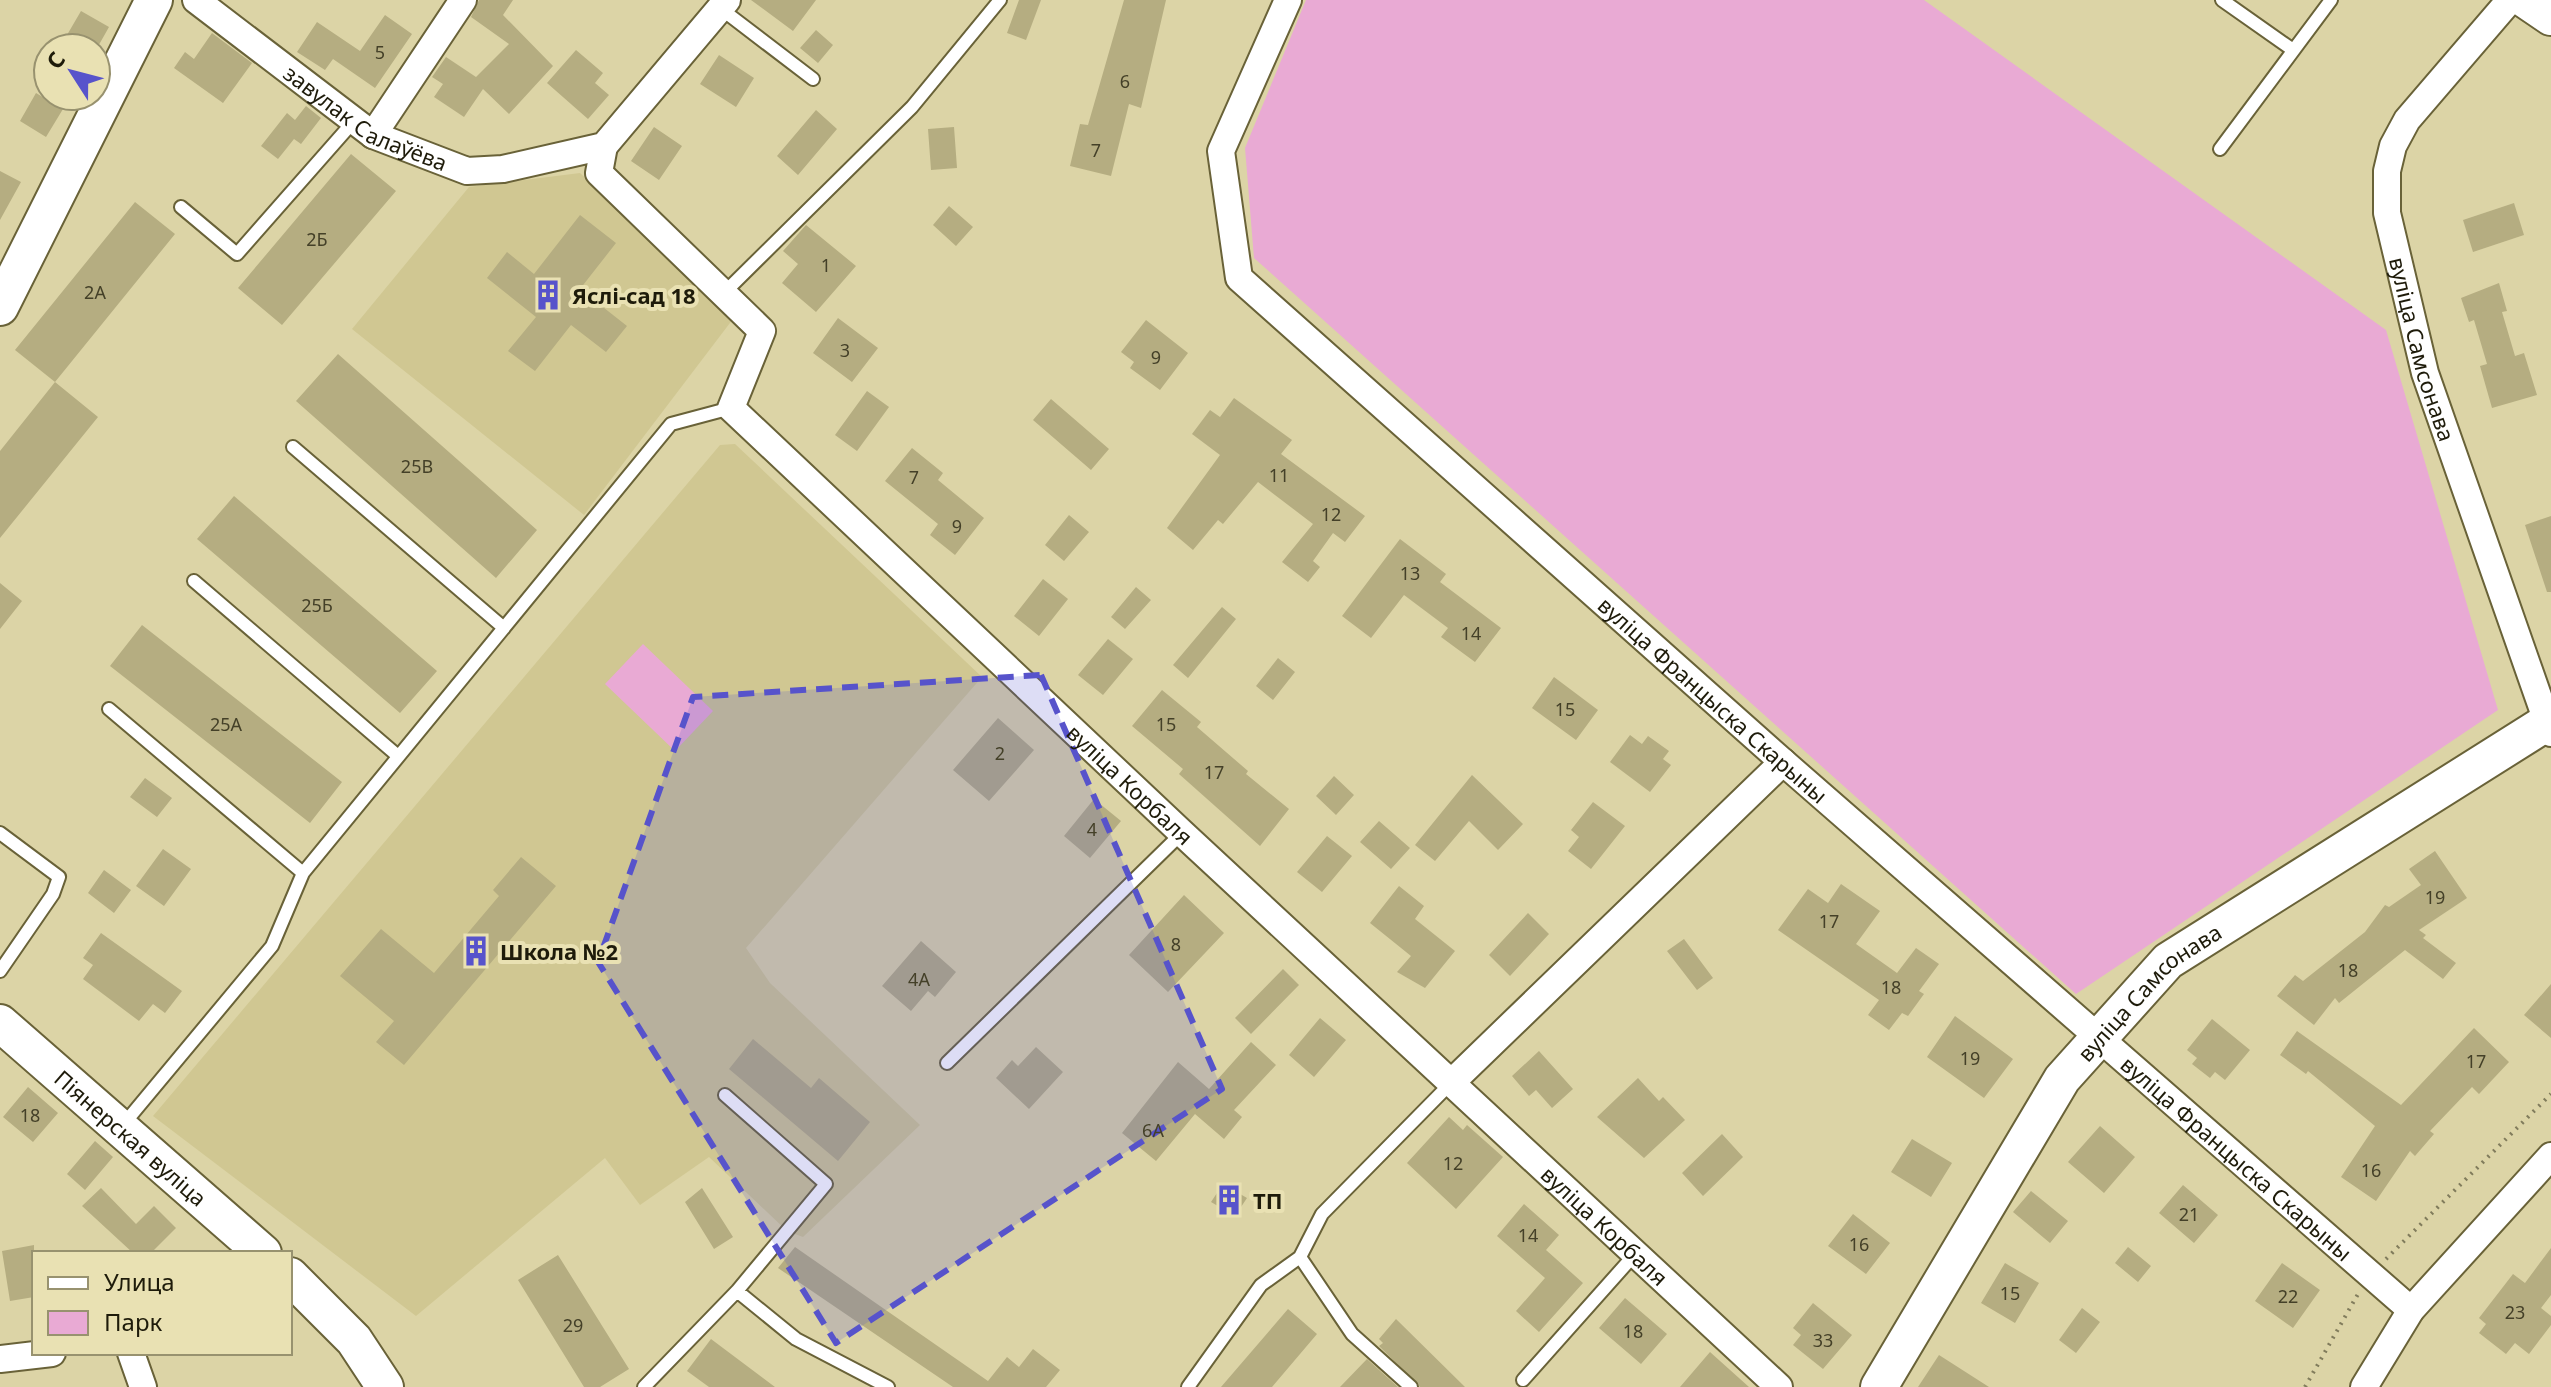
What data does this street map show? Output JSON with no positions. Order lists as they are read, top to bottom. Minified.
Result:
{"streets":{"street":["завулак Салаўёва","вуліца Самсонава","вуліца Францыска Скарыны","вуліца Корбаля","Піянерская вуліца"]},"crossings":[["вуліца Самсонава","вуліца Францыска Скарыны"]],"places":{"building":["Яслі-сад 18","Школа №2","ТП"]},"house_numbers":["5","6","7","2Б","1","2А","3","9","25В","11","7","12","9","13","25Б","14","15","25А","15","2","17","4","19","17","8","18","4А","18","19","17","18","6А","12","16","21","14","16","15","22","23","29","18","33"],"legend":["Улица","Парк"],"north":"top left"}
